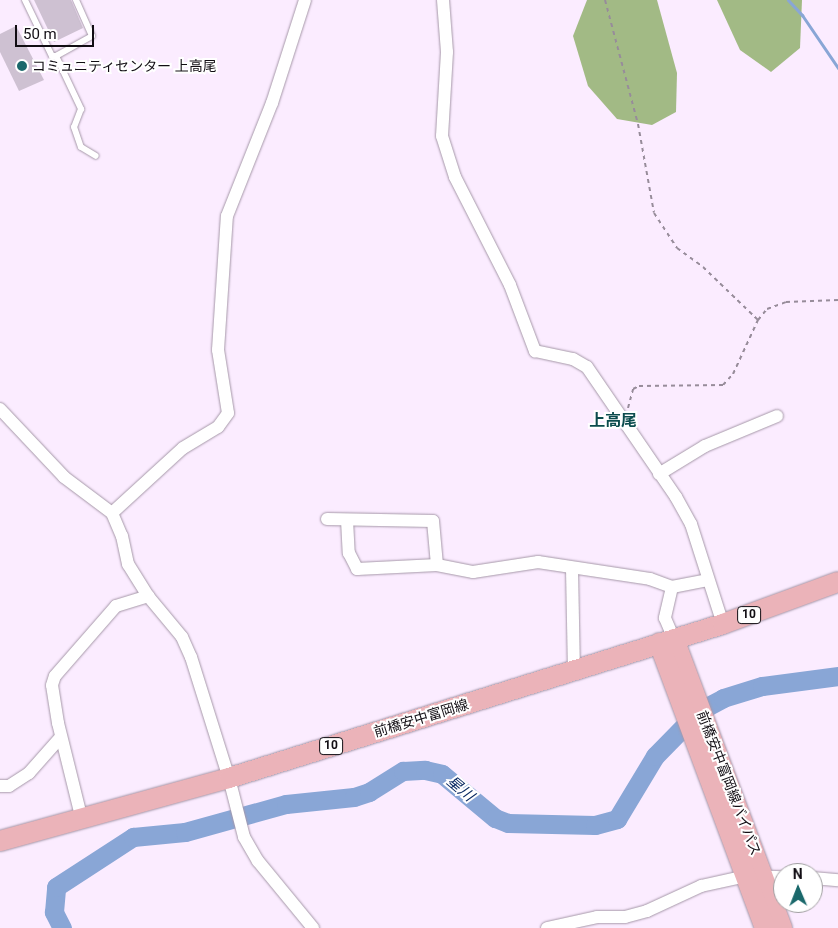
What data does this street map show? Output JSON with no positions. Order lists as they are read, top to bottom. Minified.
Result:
{"streets":{"main road":["10","前橋安中富岡線","前橋安中富岡線バイパス"]},"crossings":[["前橋安中富岡線","前橋安中富岡線バイパス"]],"districts":["上高尾"],"water":["星川"],"places":["コミュニティセンター 上高尾"],"scale_bar":"50 m","north":"top"}
